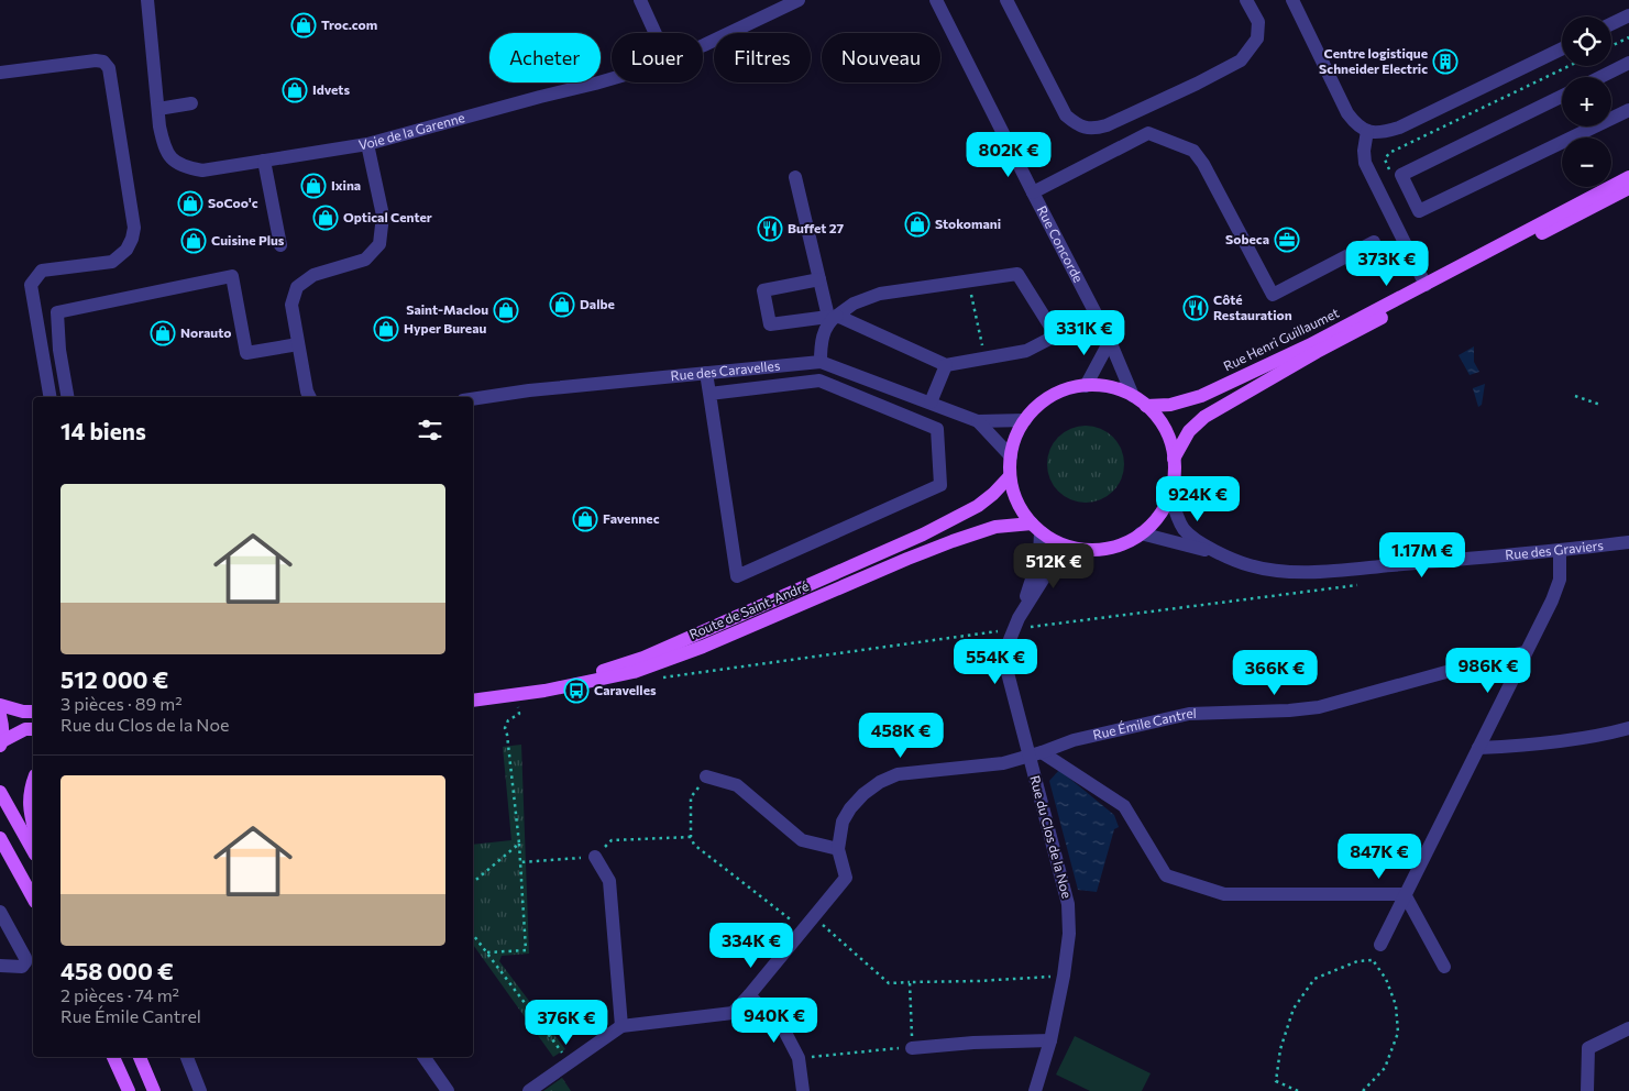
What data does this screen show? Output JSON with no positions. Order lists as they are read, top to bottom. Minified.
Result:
{"streets":{"main road":["Rue Henri Guillaumet","Route de Saint-André"],"street":["Voie de la Garenne","Rue Concorde","Rue des Caravelles","Rue des Graviers","Rue Émile Cantrel","Rue du Clos de la Noe"]},"crossings":[["Rue Concorde","Rue Henri Guillaumet"],["Rue Concorde","Route de Saint-André"],["Rue Concorde","Rue du Clos de la Noe"],["Rue Henri Guillaumet","Route de Saint-André"],["Rue Henri Guillaumet","Rue du Clos de la Noe"],["Route de Saint-André","Rue du Clos de la Noe"],["Rue Émile Cantrel","Rue du Clos de la Noe"]],"places":{"shop":["Troc.com","Idvets","Ixina","SoCoo'c","Optical Center","Stokomani","Cuisine Plus","Dalbe","Saint-Maclou","Hyper Bureau","Norauto","Favennec"],"building":["Centre logistique Schneider Electric"],"restaurant":["Buffet 27","Côté Restauration"],"office":["Sobeca"],"bus stop":["Caravelles"]},"page":{"map_buttons":["+","−"],"chip":["Acheter","Louer","Filtres","Nouveau"],"price":["802K €","373K €","331K €","924K €","1.17M €","512K €","554K €","986K €","366K €","458K €","847K €","334K €","940K €","376K €"],"heading":"14 biens","list":[{"name":"512 000 €","note":"3 pièces · 89 m² · Rue du Clos de la Noe"},{"name":"458 000 €","note":"2 pièces · 74 m² · Rue Émile Cantrel"}]}}
